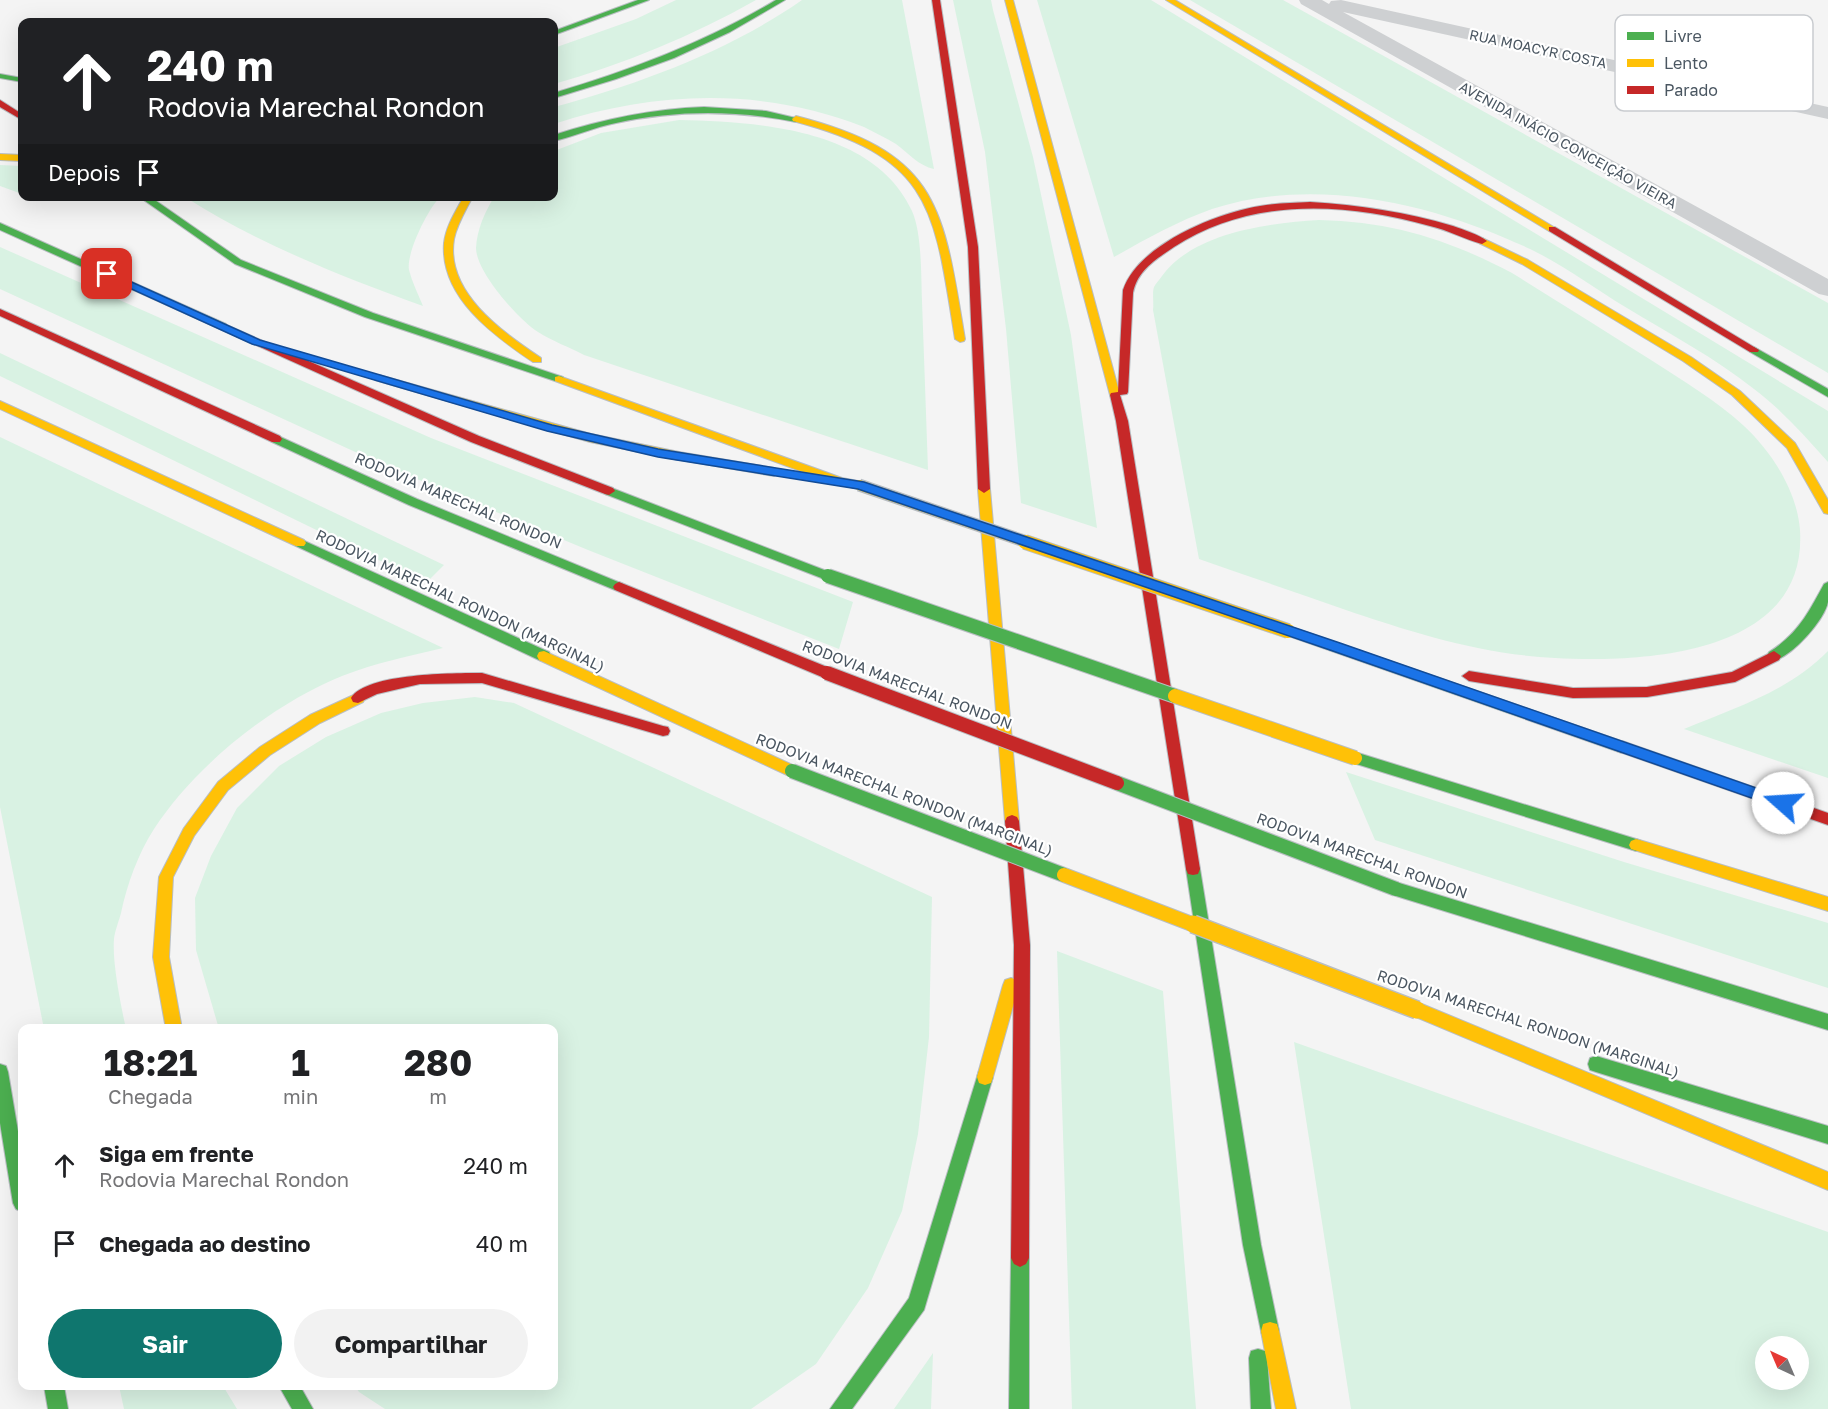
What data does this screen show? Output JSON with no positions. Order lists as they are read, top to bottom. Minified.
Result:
{"streets":{"highway":["RODOVIA MARECHAL RONDON","RODOVIA MARECHAL RONDON (MARGINAL)"],"street":["RUA MOACYR COSTA","AVENIDA INÁCIO CONCEIÇÃO VIEIRA"]},"legend":["Livre","Lento","Parado"],"north":"top left","page":{"turn":["240 m","Rodovia Marechal Rondon"],"then":"Depois","eta":["18:21","Chegada","1","min","280","m"],"list":[{"name":"Siga em frente","note":"Rodovia Marechal Rondon","value":"240 m"},{"name":"Chegada ao destino","value":"40 m"}],"buttons":["Sair","Compartilhar"]}}
